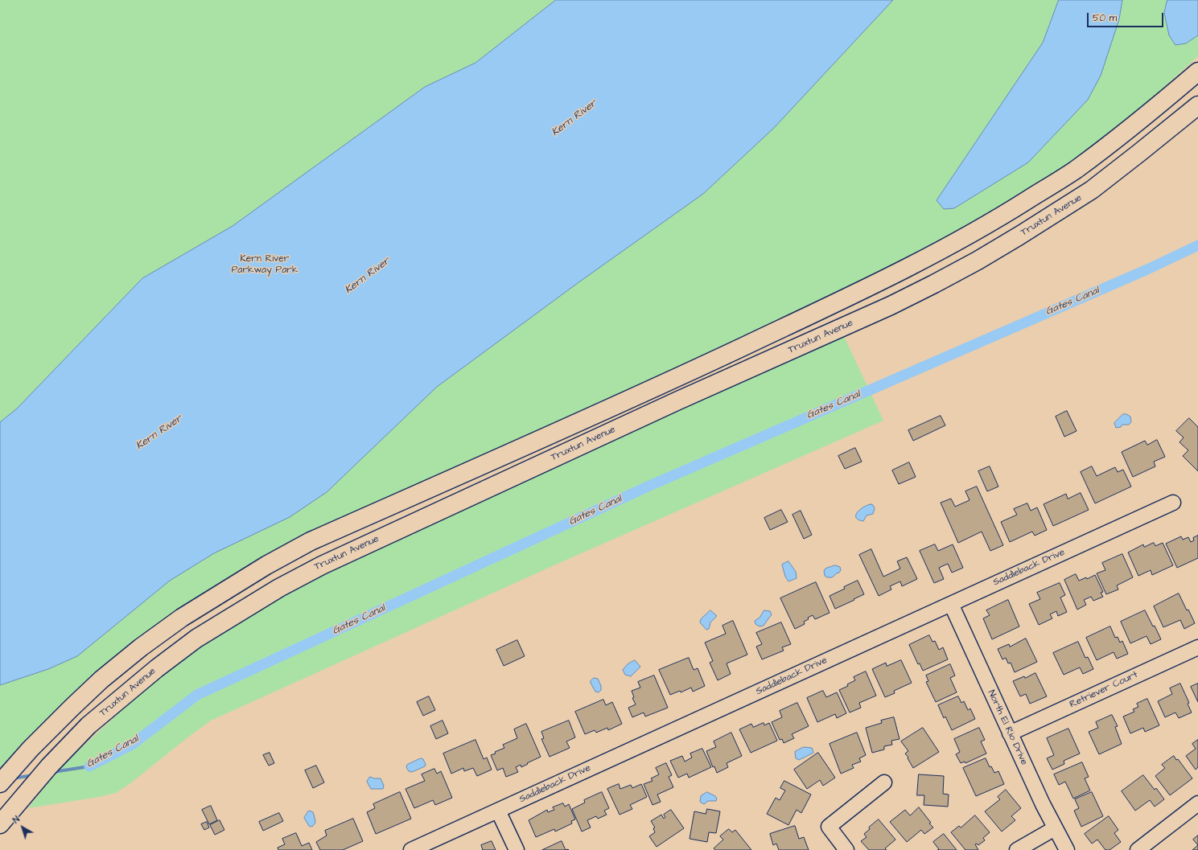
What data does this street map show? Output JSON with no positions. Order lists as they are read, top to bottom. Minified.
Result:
{"streets":{"main road":["Truxtun Avenue"],"street":["Saddleback Drive","Retriever Court","North El Rio Drive"]},"crossings":[["Saddleback Drive","North El Rio Drive"],["Retriever Court","North El Rio Drive"]],"water":["Kern River","Gates Canal"],"parks":["Kern River Parkway Park"],"scale_bar":"50 m","north":"top left"}
